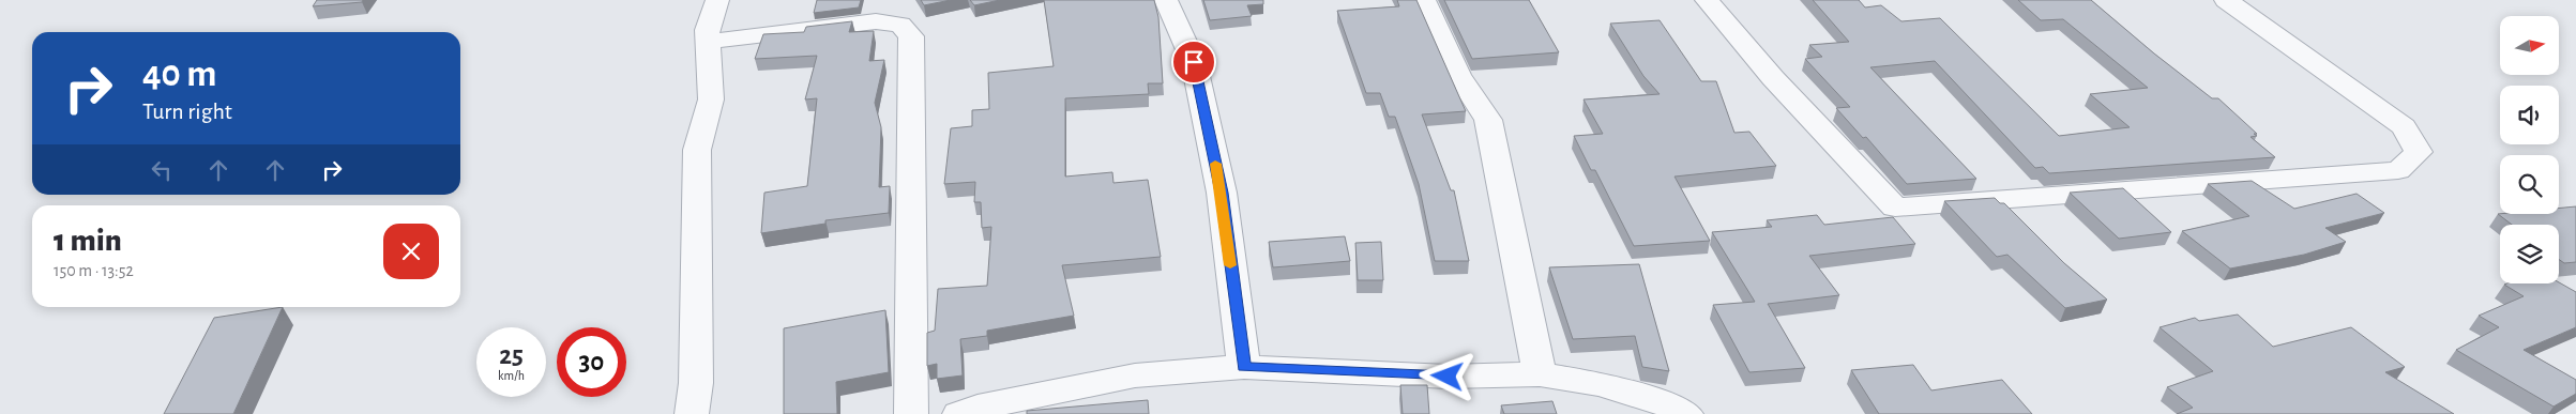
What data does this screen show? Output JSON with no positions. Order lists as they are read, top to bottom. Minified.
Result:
{"north":"right","page":{"turn":["40 m","Turn right"],"heading":["1 min","150 m · 13:52"],"speed":"25 km/h","limit":"30"}}
